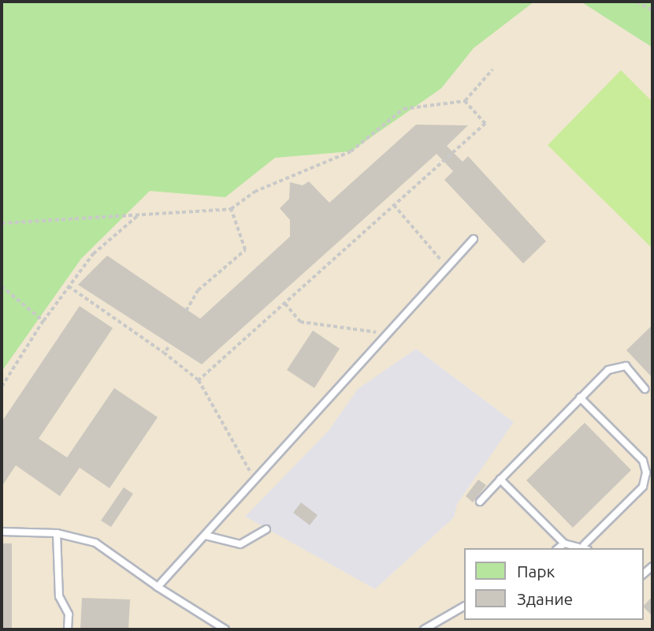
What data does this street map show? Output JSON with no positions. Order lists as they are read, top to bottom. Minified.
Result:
{"legend":["Парк","Здание"]}
